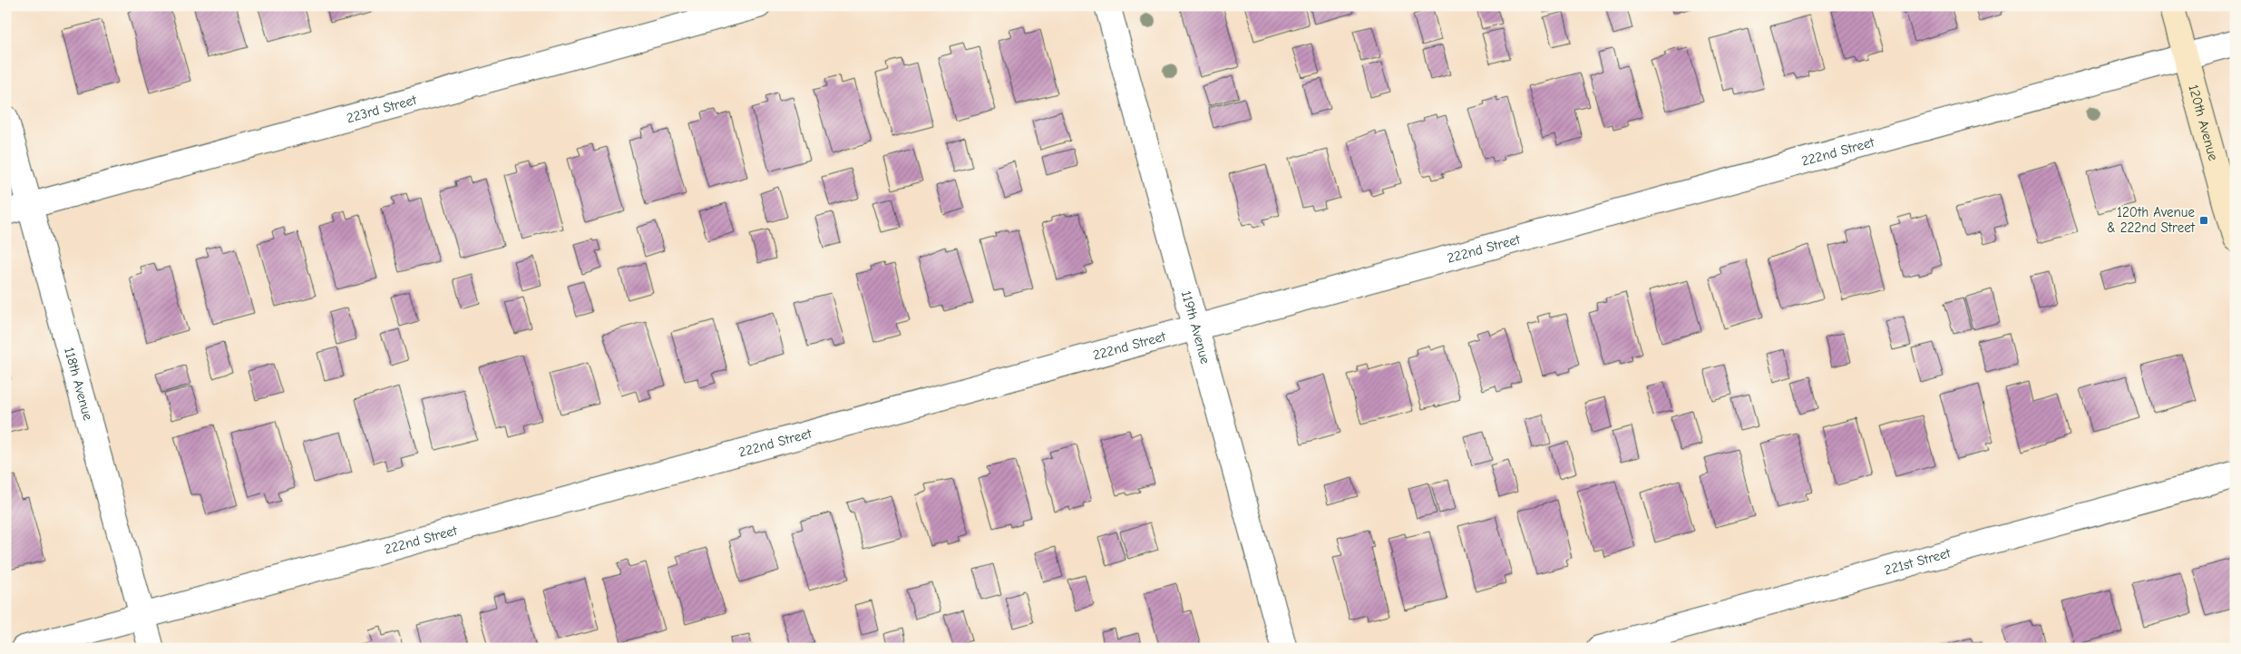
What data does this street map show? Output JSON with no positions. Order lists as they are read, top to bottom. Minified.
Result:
{"streets":{"street":["223rd Street","120th Avenue","222nd Street","119th Avenue","118th Avenue","221st Street"]},"crossings":[["223rd Street","118th Avenue"],["120th Avenue","222nd Street"],["222nd Street","119th Avenue"],["222nd Street","118th Avenue"]],"places":{"transit":["120th Avenue & 222nd Street"]}}
